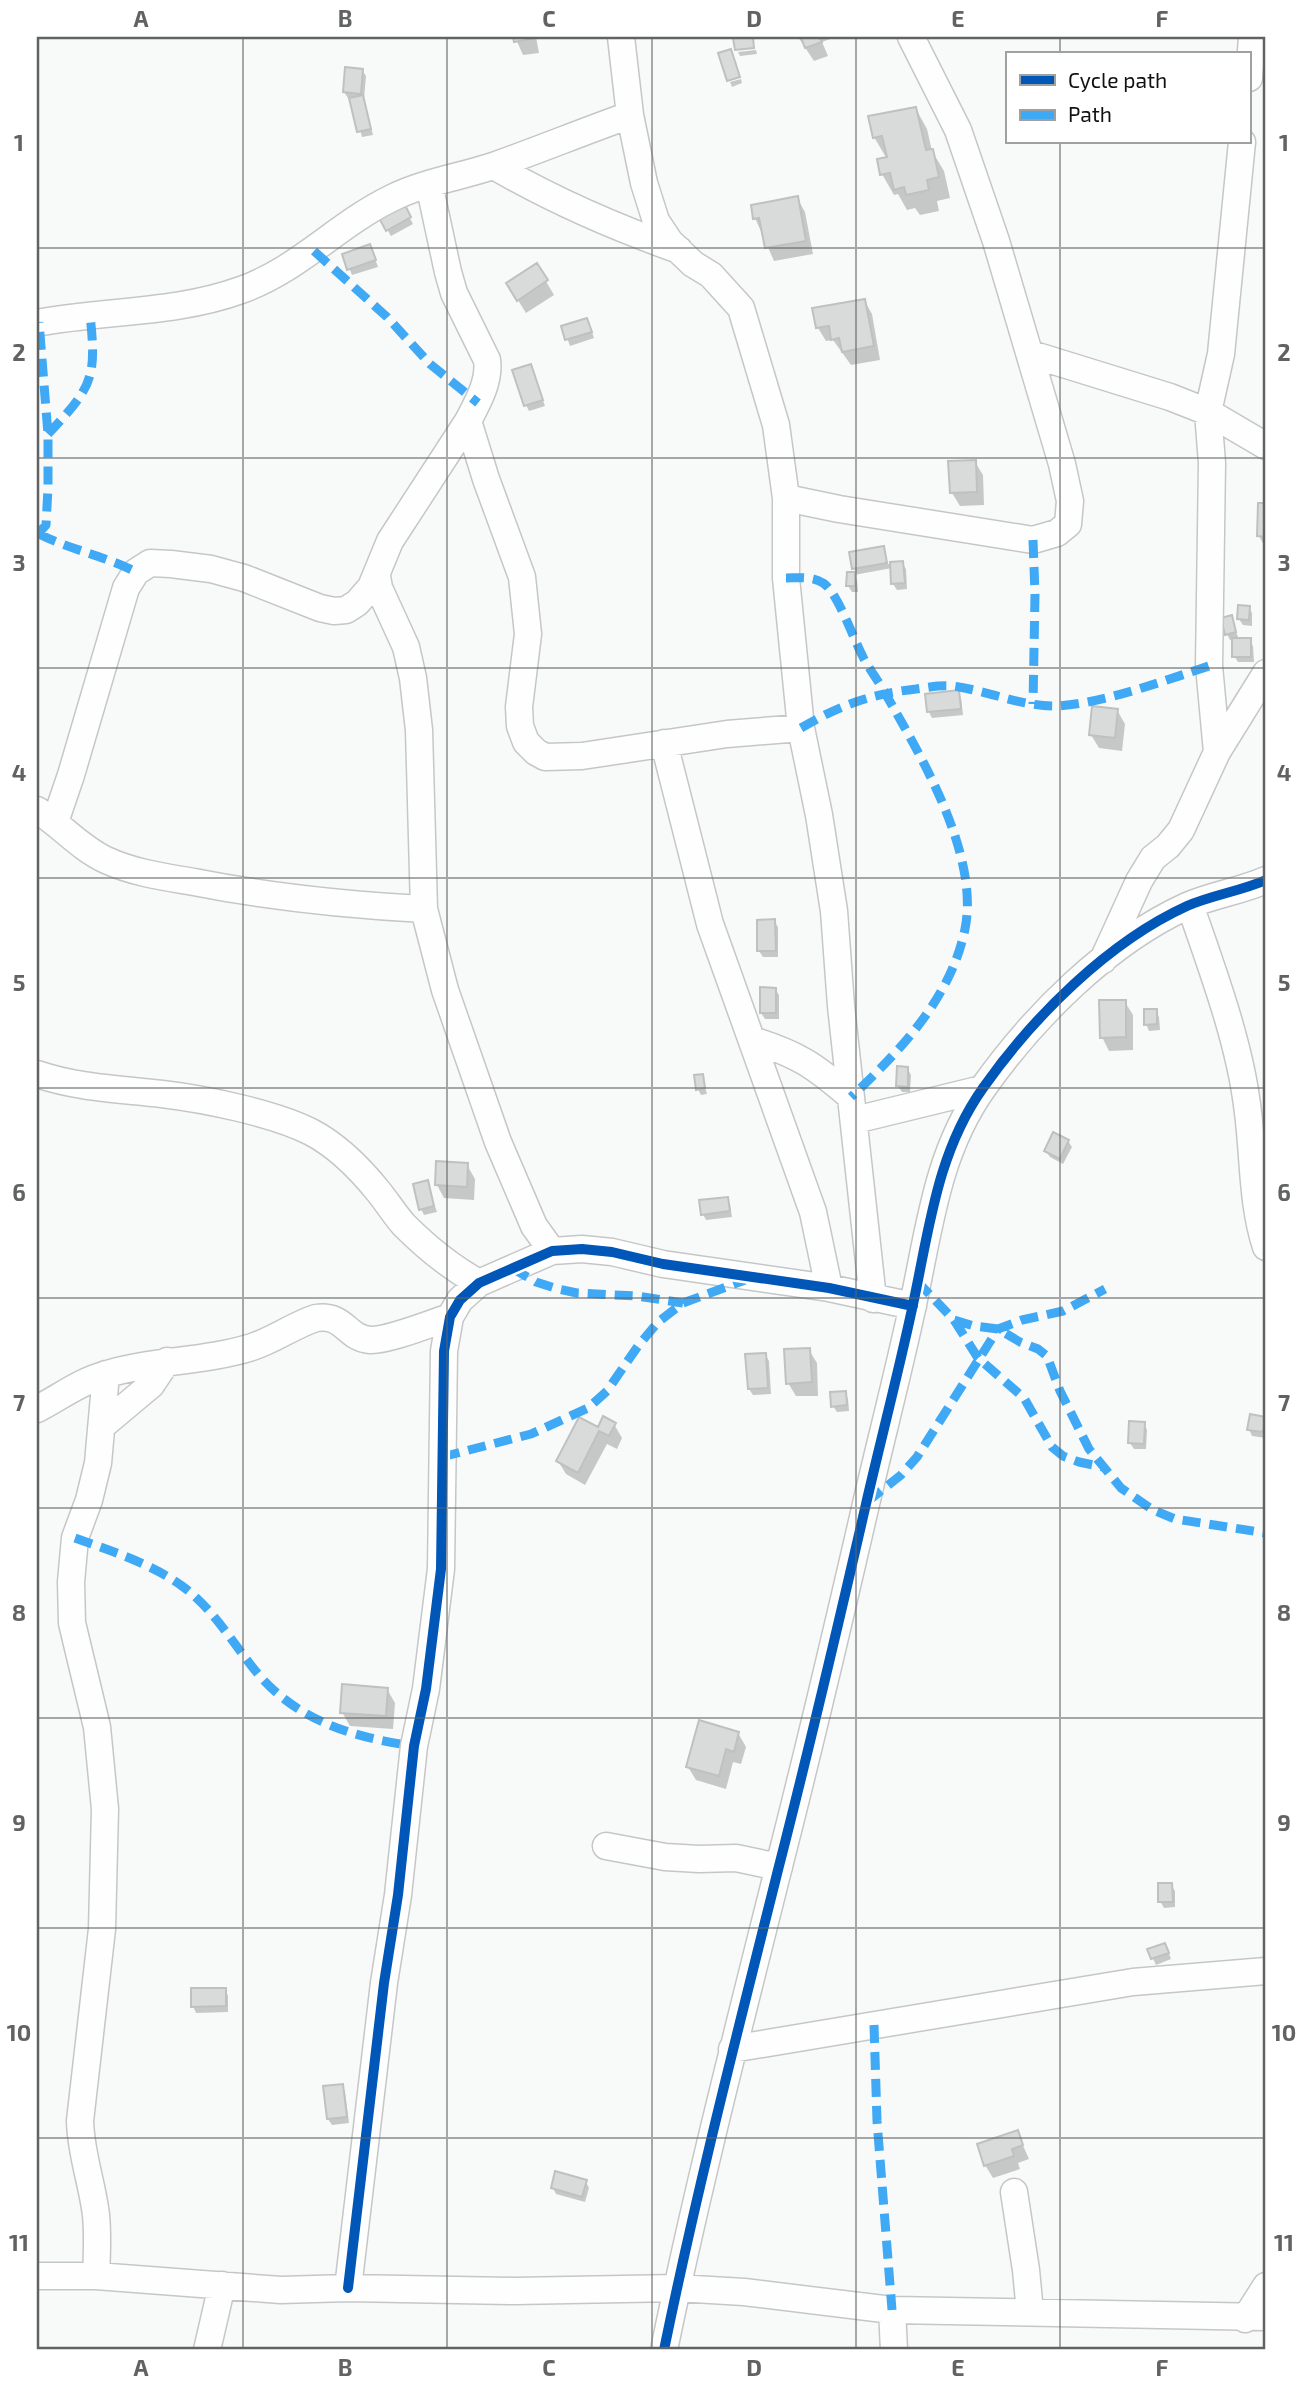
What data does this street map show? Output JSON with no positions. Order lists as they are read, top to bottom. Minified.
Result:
{"legend":["Cycle path","Path"],"grid":{"columns":["A","B","C","D","E","F"],"rows":["1","2","3","4","5","6","7","8","9","10","11"]}}
